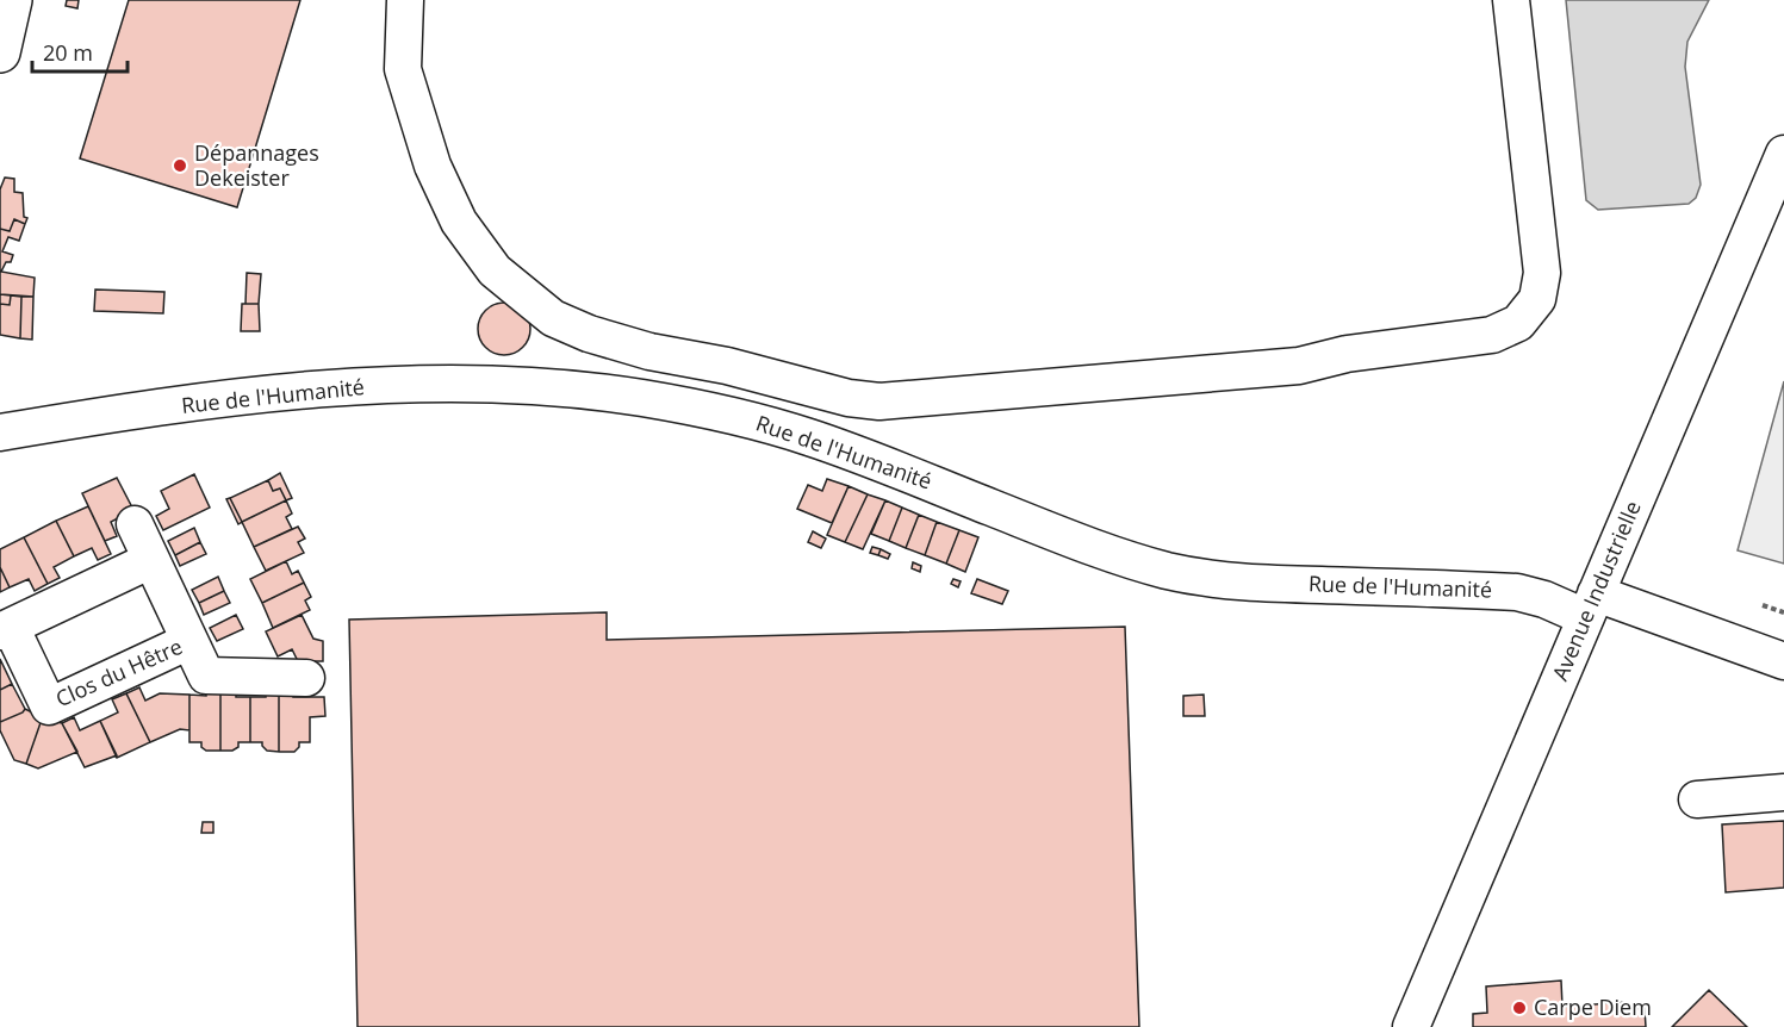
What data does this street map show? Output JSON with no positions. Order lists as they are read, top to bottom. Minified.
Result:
{"streets":{"street":["Rue de l'Humanité","Avenue Industrielle","Clos du Hêtre"]},"crossings":[["Rue de l'Humanité","Avenue Industrielle"]],"places":["Dépannages Dekeister","Carpe Diem"],"scale_bar":"20 m"}
